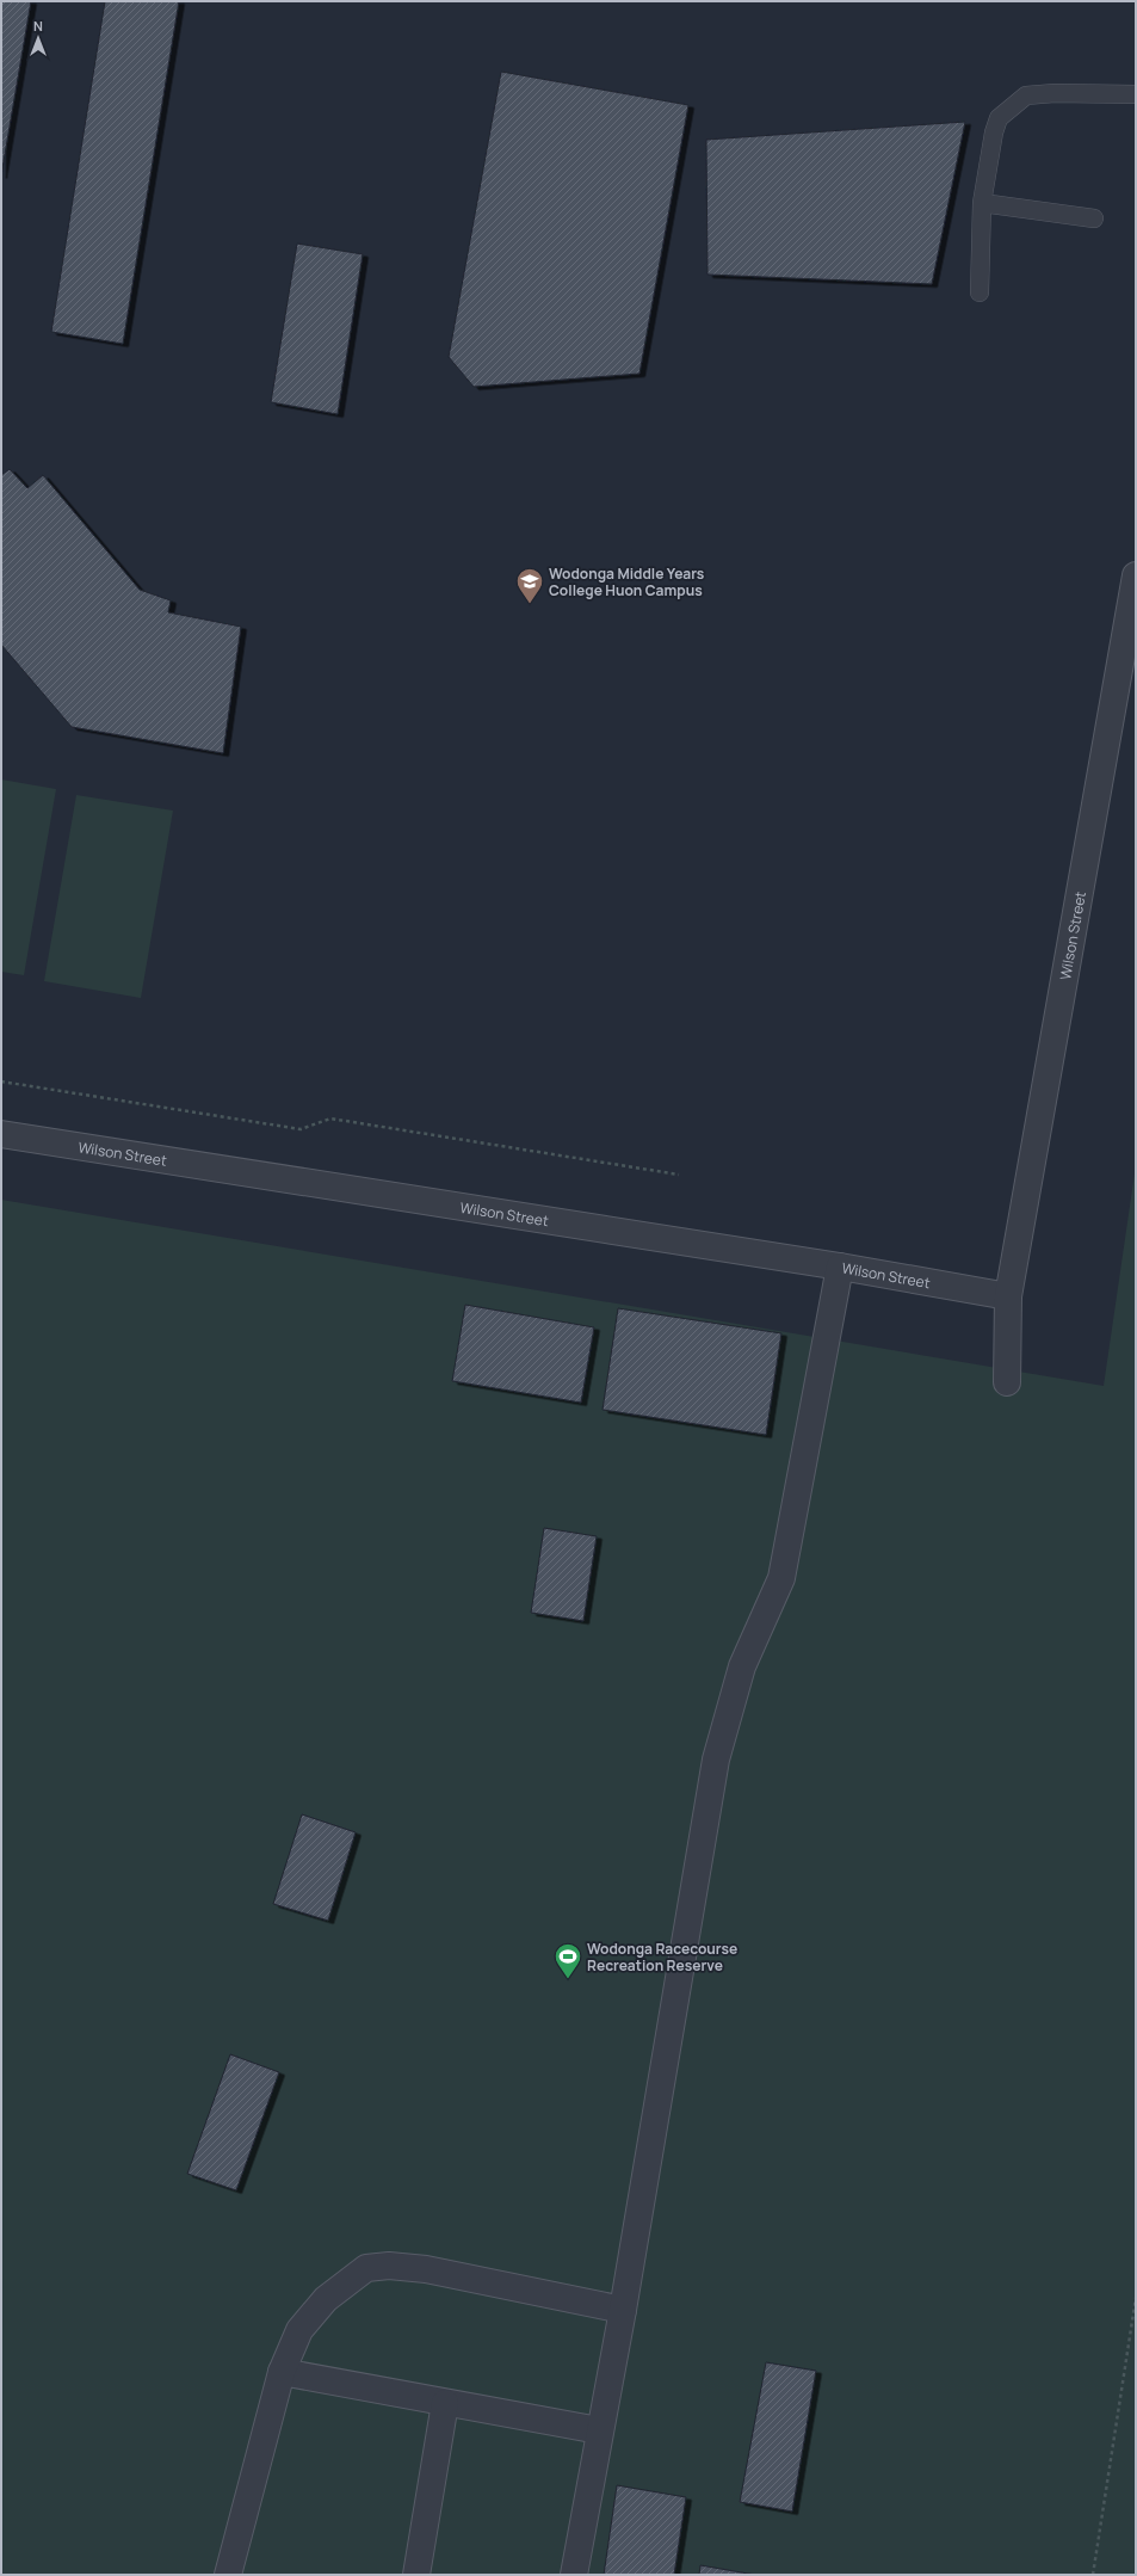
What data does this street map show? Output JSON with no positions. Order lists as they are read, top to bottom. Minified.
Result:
{"streets":{"street":["Wilson Street"]},"places":{"school or university":["Wodonga Middle Years College Huon Campus"],"sports":["Wodonga Racecourse Recreation Reserve"]},"north":"top"}
